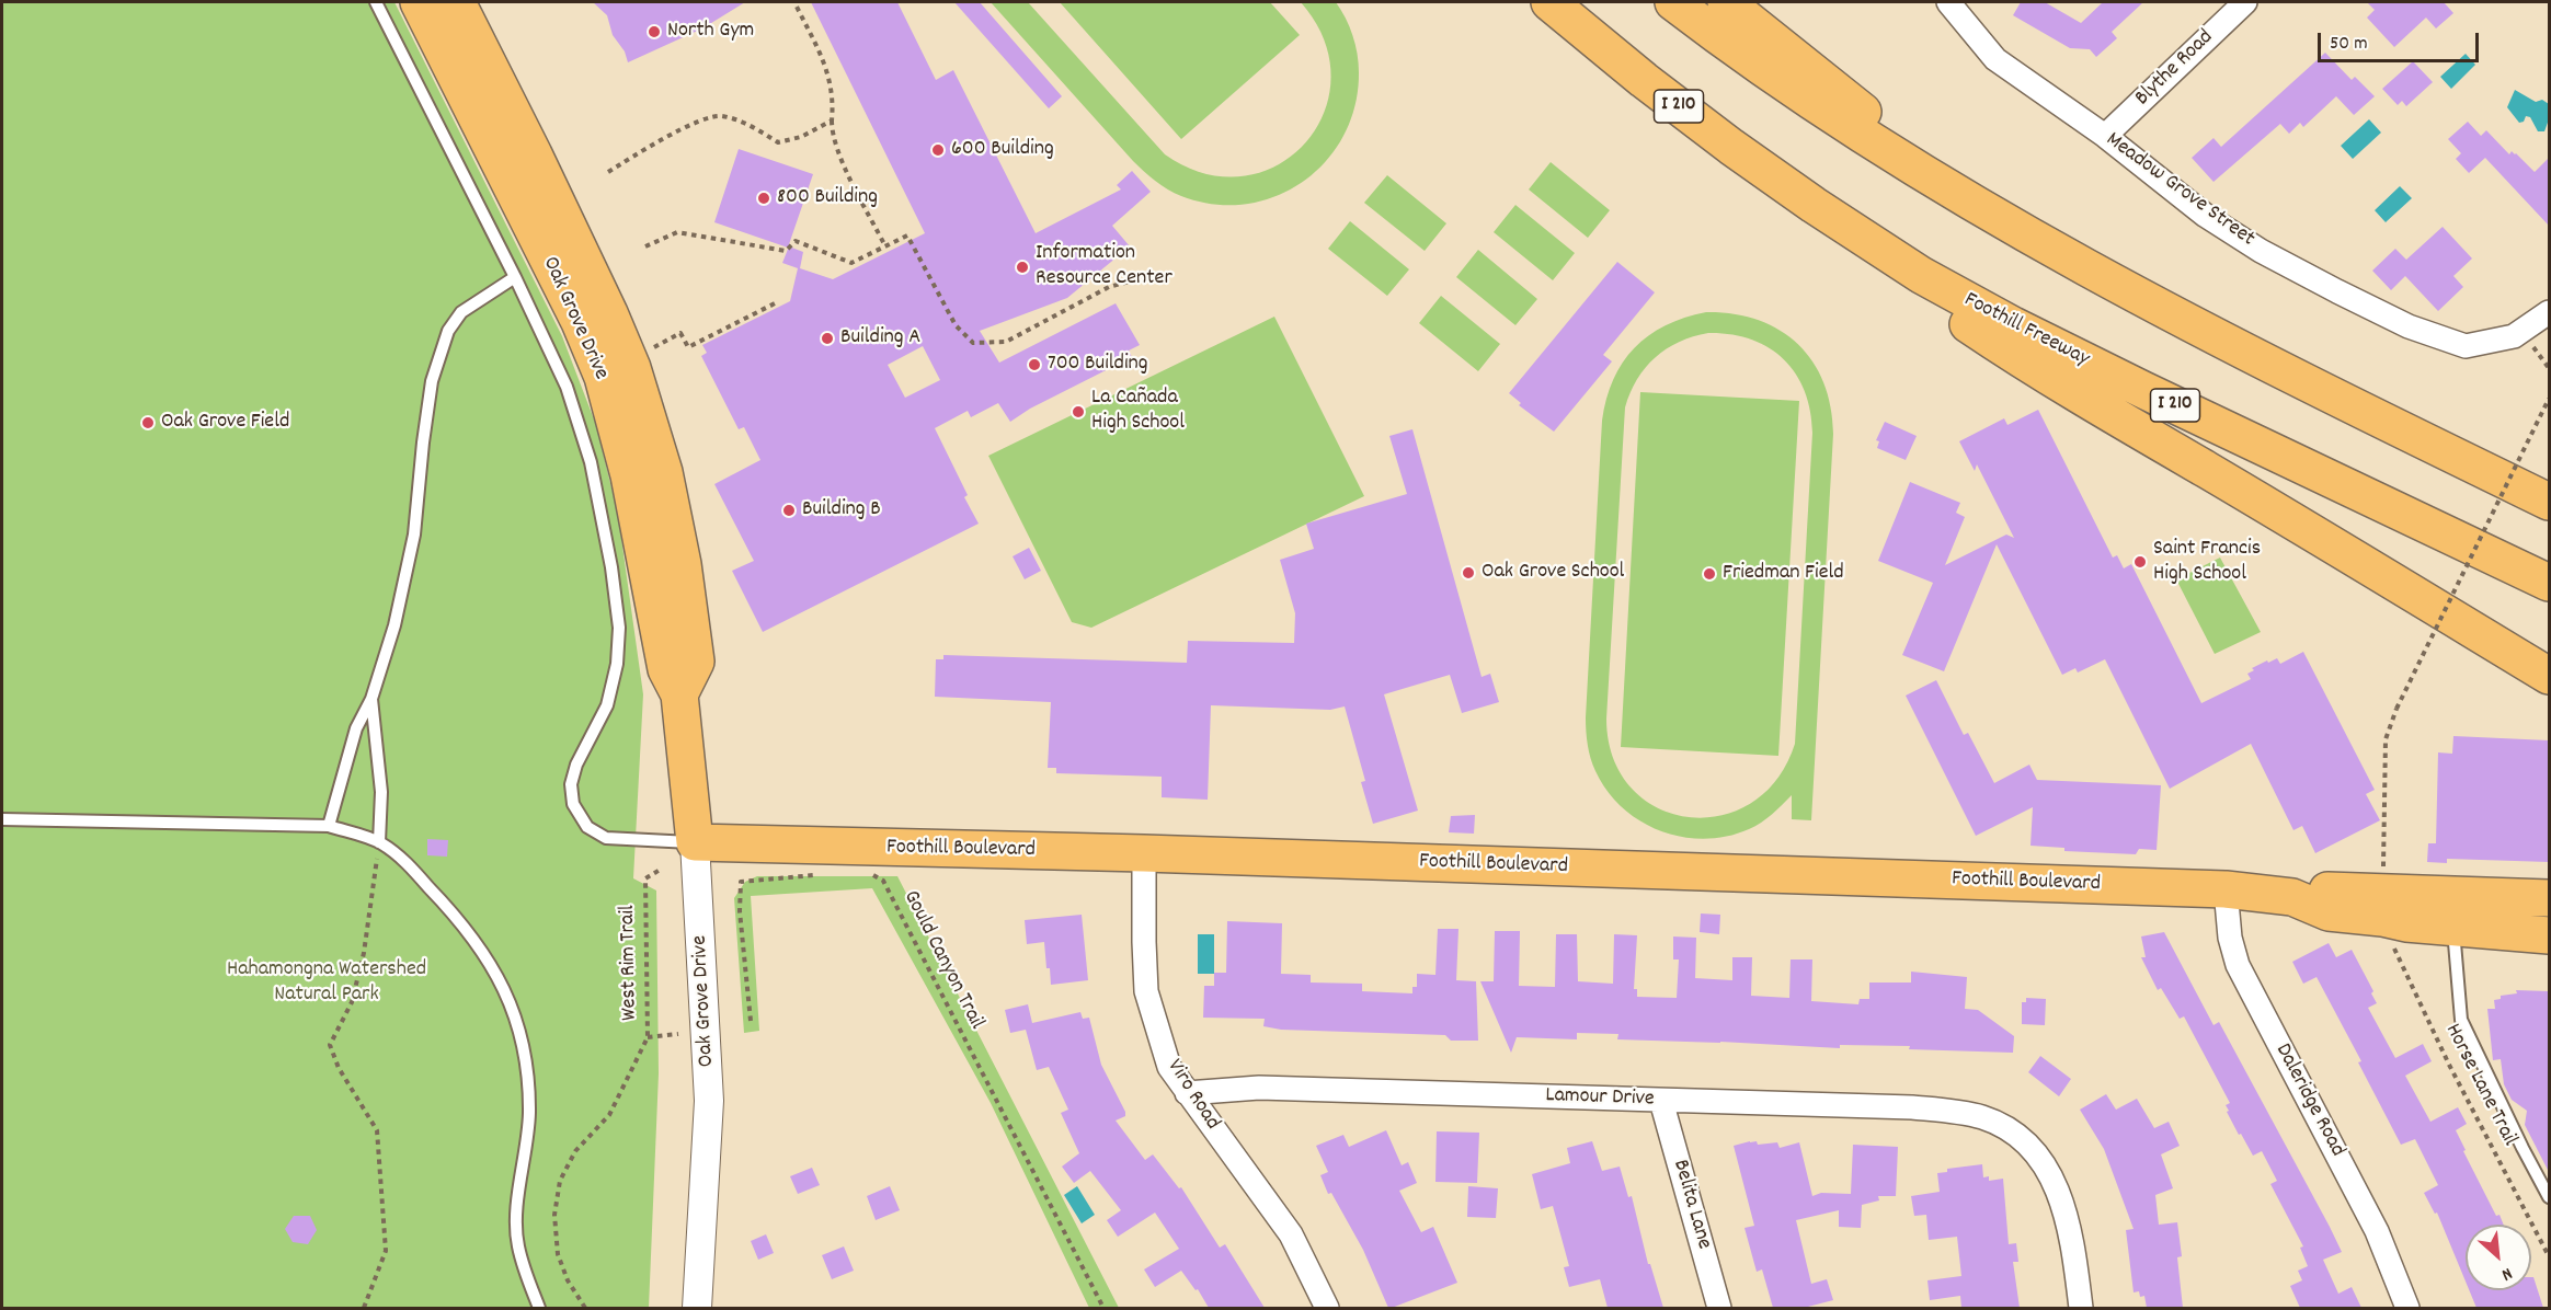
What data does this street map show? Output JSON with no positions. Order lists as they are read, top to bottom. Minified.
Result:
{"streets":{"main road":["I 210","Oak Grove Drive","Foothill Freeway","Foothill Boulevard"],"street":["Blythe Road","Meadow Grove Street","Viro Road","Lamour Drive","Daleridge Road","Belita Lane"],"path":["Gould Canyon Trail","West Rim Trail","Horse Lane Trail"]},"crossings":[["Blythe Road","Meadow Grove Street"],["Oak Grove Drive","Foothill Boulevard"],["Foothill Boulevard","Viro Road"],["Foothill Boulevard","Daleridge Road"],["Viro Road","Lamour Drive"],["Lamour Drive","Belita Lane"]],"parks":["Hahamongna Watershed Natural Park"],"places":["North Gym","600 Building","800 Building","Information Resource Center","Building A","700 Building","La Cañada High School","Oak Grove Field","Building B","Saint Francis High School","Oak Grove School","Friedman Field"],"scale_bar":"50 m","north":"bottom right"}
